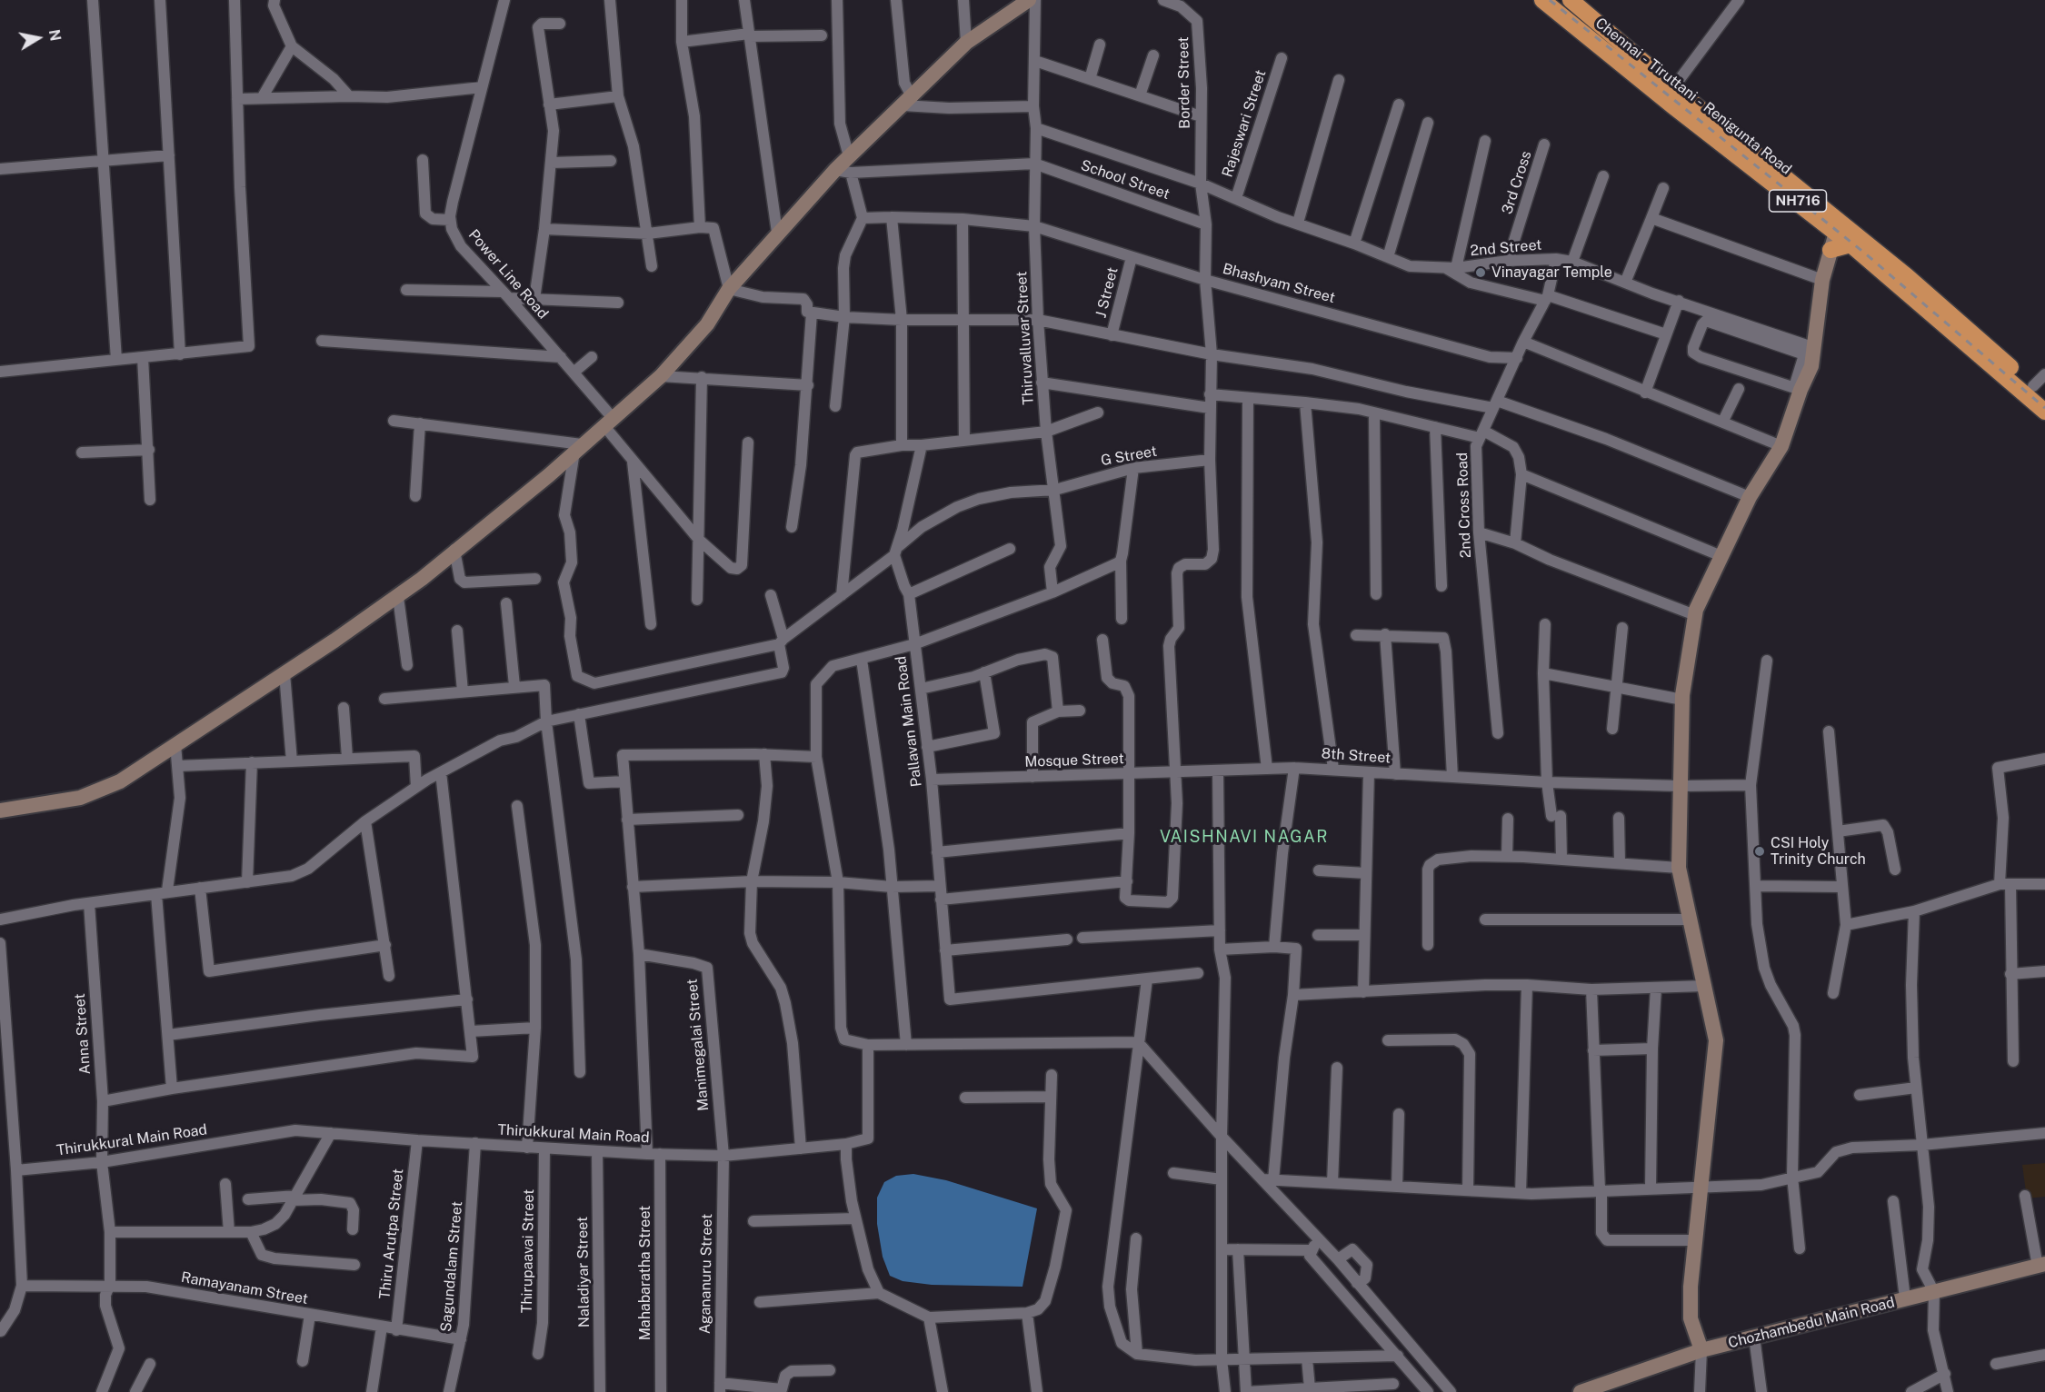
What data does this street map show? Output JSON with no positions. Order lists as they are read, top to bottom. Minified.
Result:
{"streets":{"highway":["Chennai - Tiruttani - Renigunta Road","NH716"],"street":["Border Street","Rajeswari Street","School Street","3rd Cross","2nd Street","Power Line Road","Bhashyam Street","J Street","Thiruvalluvar Street","G Street","2nd Cross Road","Pallavan Main Road","8th Street","Mosque Street","Anna Street","Manimegalai Street","Thirukkural Main Road","Thiru Arutpa Street","Thirupaavai Street","Sagundalam Street","Naladiyar Street","Mahabaratha Street","Agananuru Street","Ramayanam Street","Chozhambedu Main Road"]},"crossings":[["Border Street","School Street"],["Border Street","2nd Street"],["Border Street","Bhashyam Street"],["Border Street","G Street"],["Border Street","Mosque Street"],["Rajeswari Street","2nd Street"],["School Street","Thiruvalluvar Street"],["3rd Cross","2nd Street"],["2nd Street","Thiruvalluvar Street"],["2nd Street","2nd Cross Road"],["Bhashyam Street","J Street"],["Bhashyam Street","Thiruvalluvar Street"],["Bhashyam Street","2nd Cross Road"],["Thiruvalluvar Street","G Street"],["G Street","Pallavan Main Road"],["Pallavan Main Road","Mosque Street"],["8th Street","Mosque Street"],["Anna Street","Thirukkural Main Road"],["Anna Street","Ramayanam Street"],["Manimegalai Street","Thirukkural Main Road"],["Manimegalai Street","Agananuru Street"],["Thirukkural Main Road","Thiru Arutpa Street"],["Thirukkural Main Road","Thirupaavai Street"],["Thirukkural Main Road","Sagundalam Street"],["Thirukkural Main Road","Naladiyar Street"],["Thirukkural Main Road","Mahabaratha Street"],["Thirukkural Main Road","Agananuru Street"],["Thiru Arutpa Street","Ramayanam Street"],["Sagundalam Street","Ramayanam Street"]],"districts":["VAISHNAVI NAGAR"],"places":["Vinayagar Temple","CSI Holy Trinity Church"],"north":"right"}
